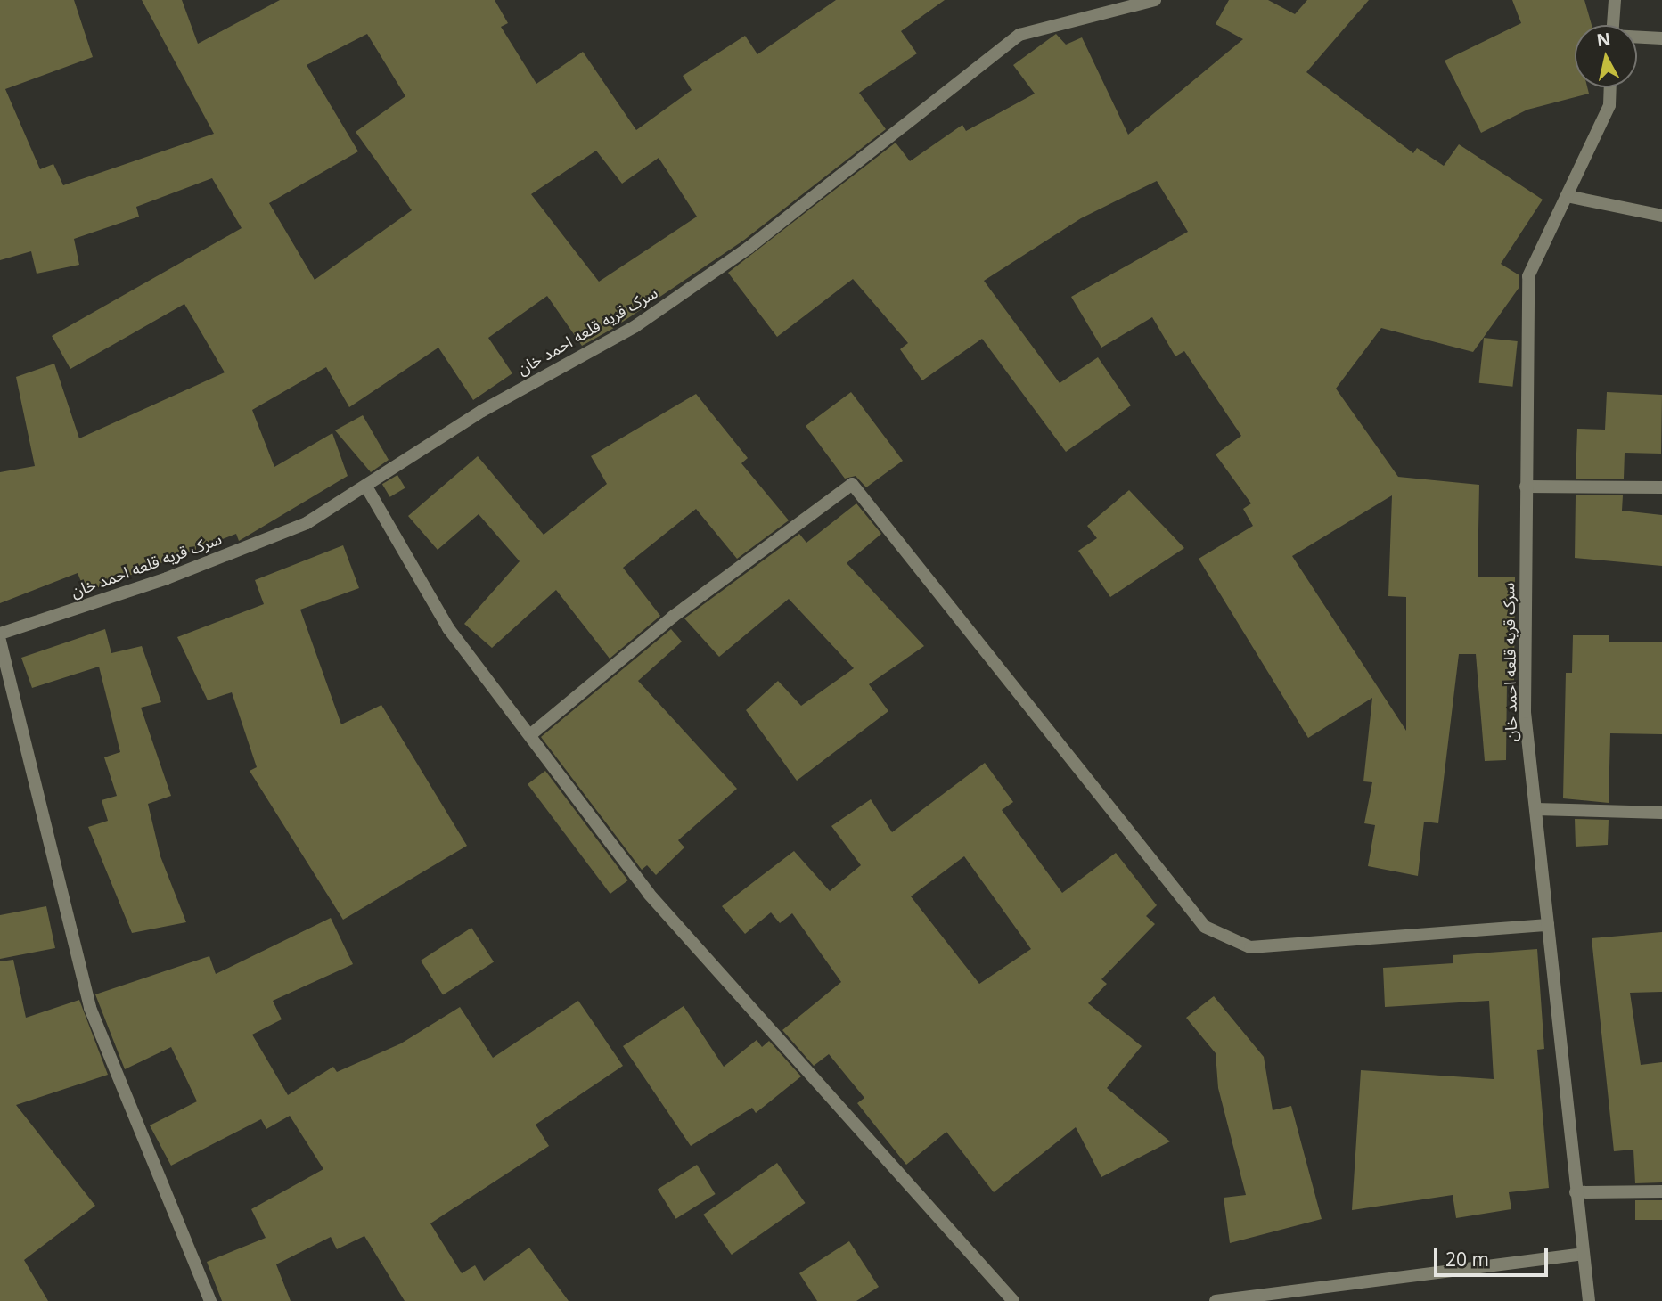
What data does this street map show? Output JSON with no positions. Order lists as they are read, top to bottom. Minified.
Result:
{"streets":{"street":["سرک قریه قلعه احمد خان"]},"scale_bar":"20 m","north":"top"}
